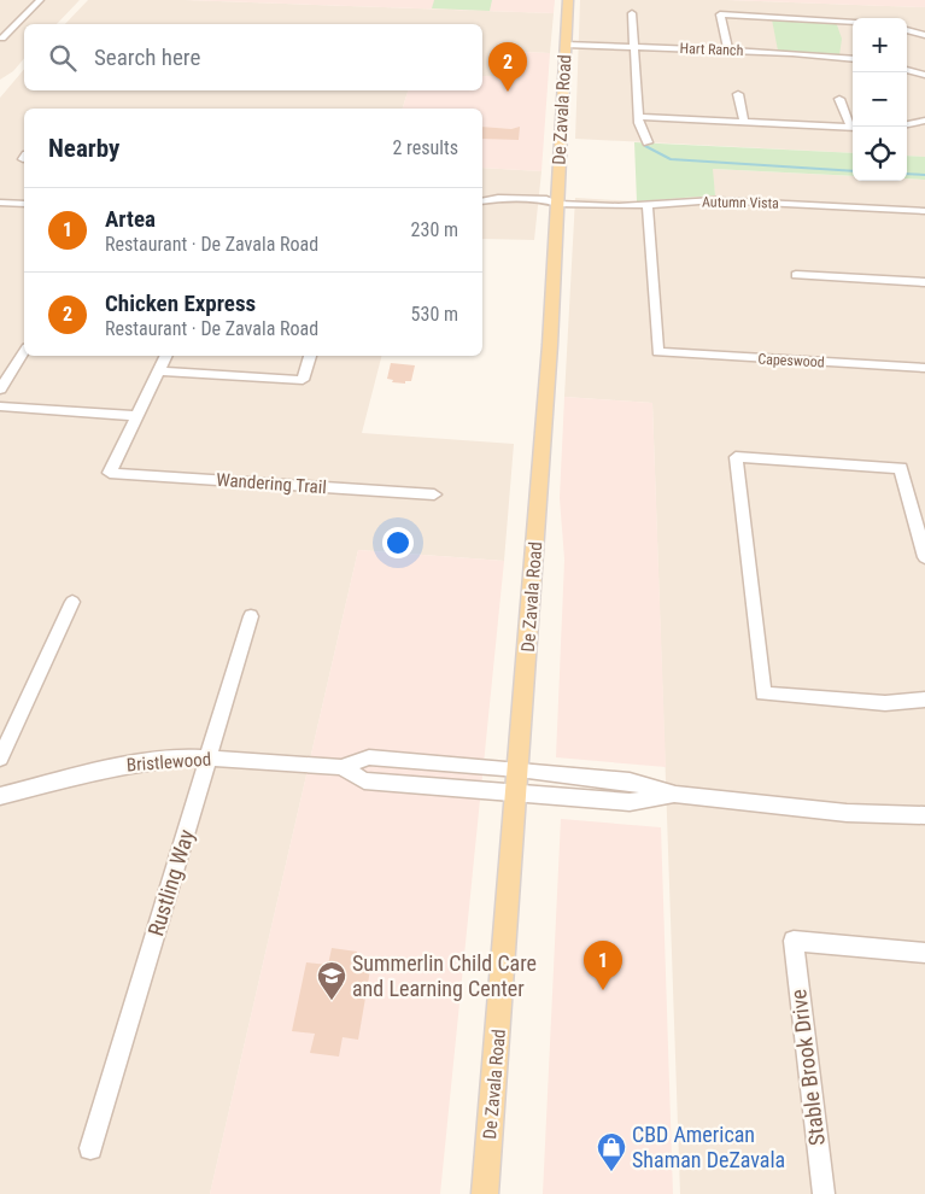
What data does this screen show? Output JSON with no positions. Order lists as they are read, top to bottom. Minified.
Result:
{"streets":{"main road":["De Zavala Road"],"street":["Hart Ranch","Autumn Vista","Capeswood","Wandering Trail","Bristlewood","Rustling Way","Stable Brook Drive"]},"crossings":[["Hart Ranch","De Zavala Road"],["De Zavala Road","Autumn Vista"],["De Zavala Road","Bristlewood"],["Autumn Vista","Capeswood"],["Bristlewood","Rustling Way"]],"places":{"school or university":["Summerlin Child Care and Learning Center"],"shop":["CBD American Shaman DeZavala"]},"page":{"map_buttons":["+","−"],"search":"Search here","pins":["2","1"],"heading":["Nearby","2 results"],"list":[{"mark":"1","name":"Artea","note":"Restaurant · De Zavala Road","value":"230 m"},{"mark":"2","name":"Chicken Express","note":"Restaurant · De Zavala Road","value":"530 m"}]}}
